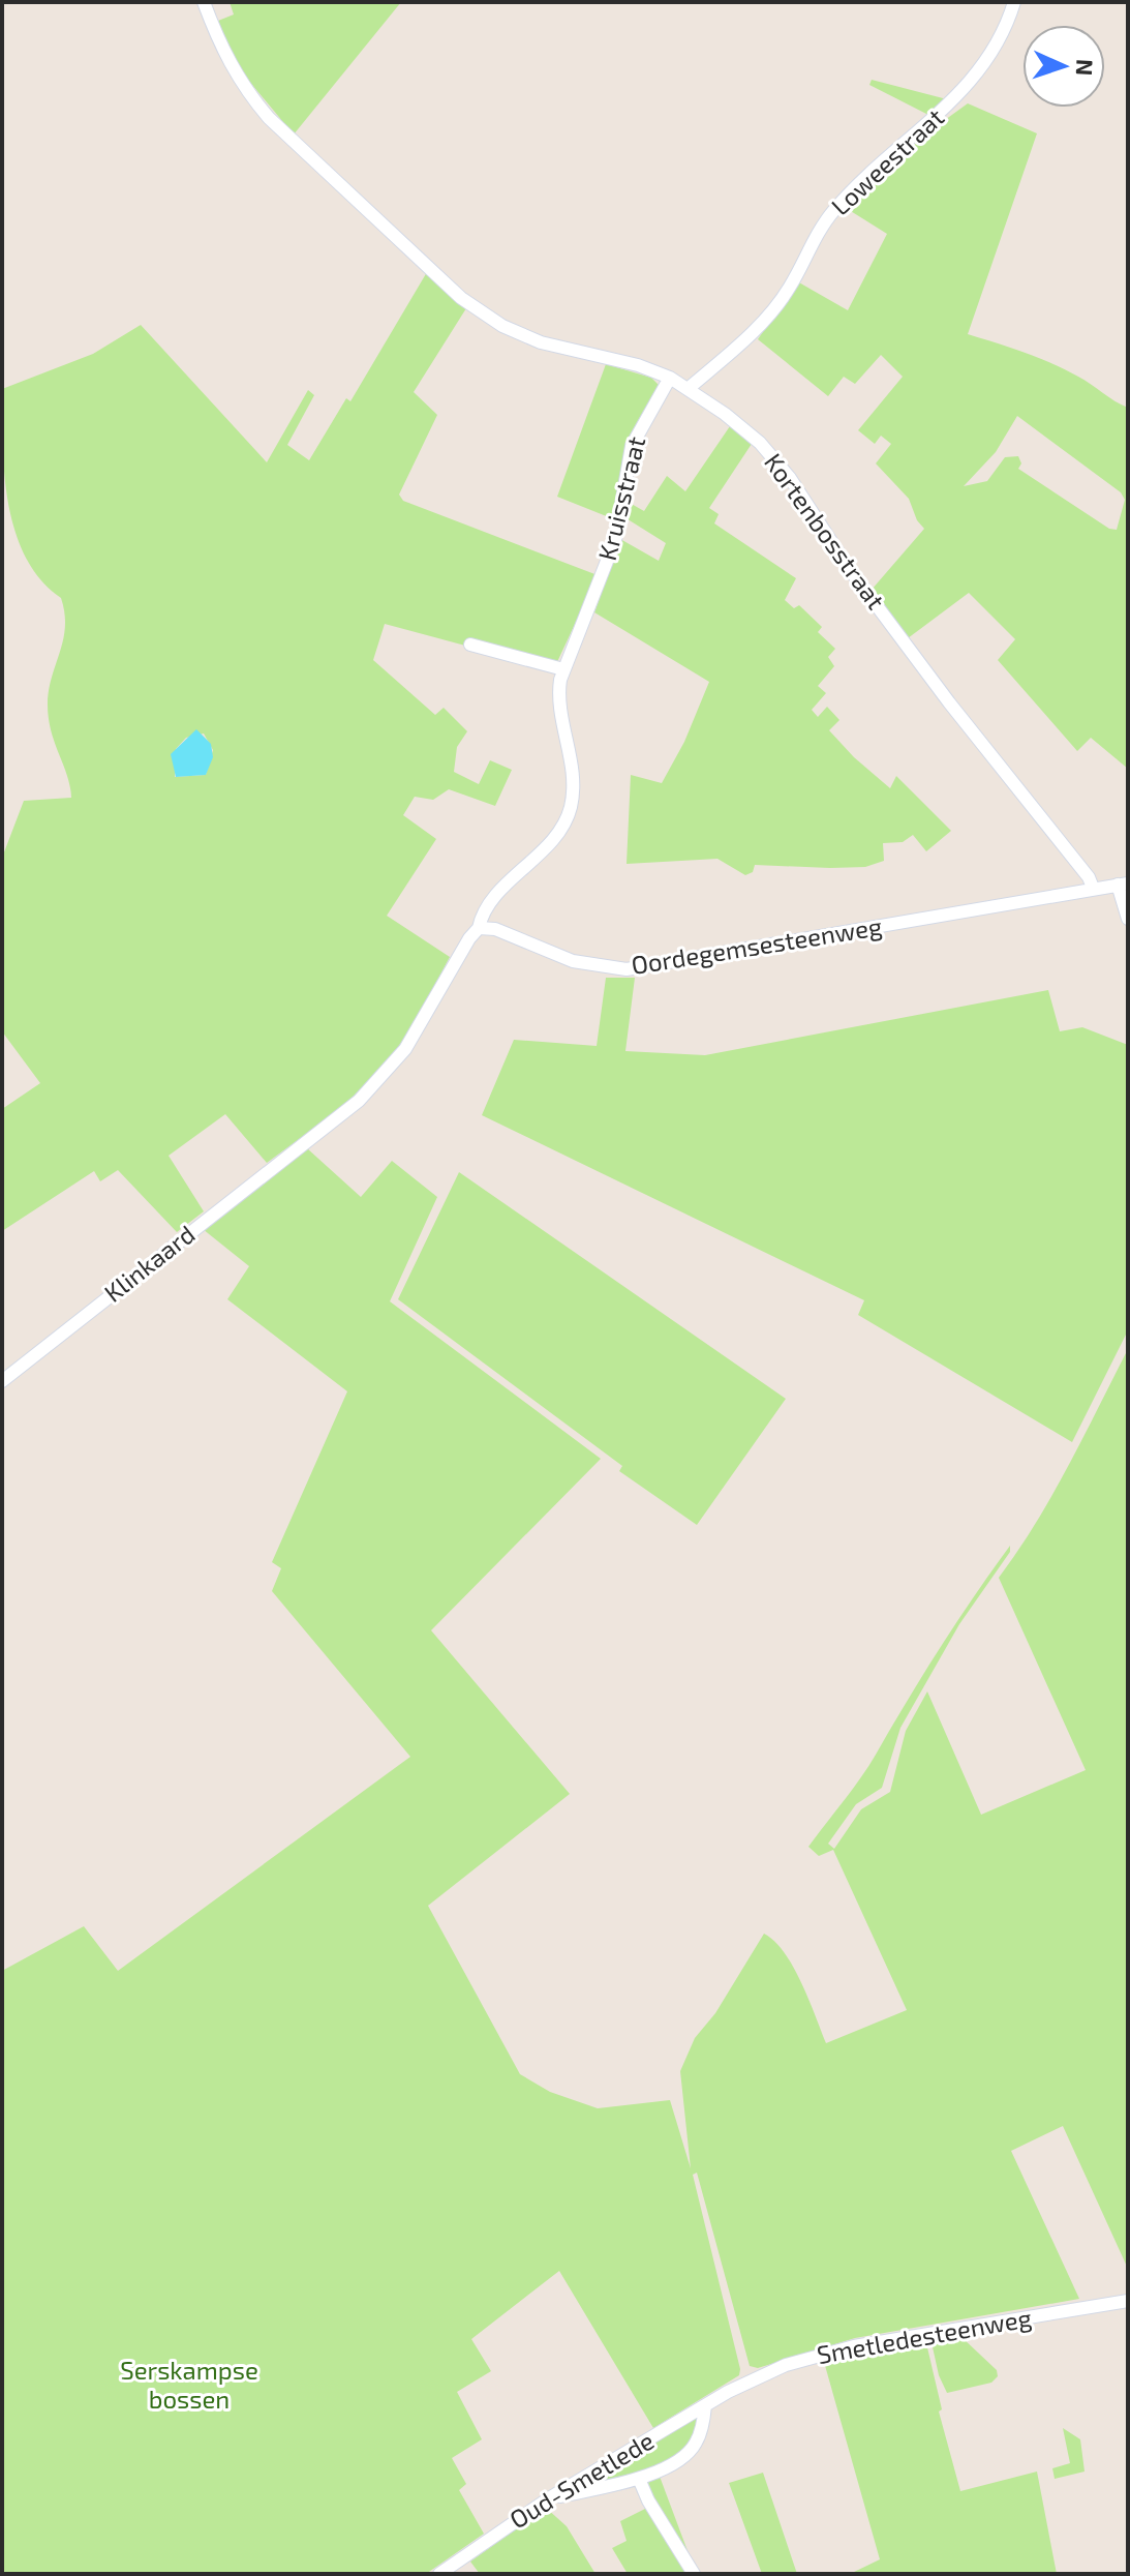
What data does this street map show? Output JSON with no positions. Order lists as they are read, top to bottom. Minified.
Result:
{"streets":{"street":["Loweestraat","Kruisstraat","Kortenbosstraat","Oordegemsesteenweg","Klinkaard","Smetledesteenweg","Oud-Smetlede"]},"crossings":[["Loweestraat","Kortenbosstraat"],["Kruisstraat","Kortenbosstraat"],["Kruisstraat","Oordegemsesteenweg"],["Kruisstraat","Klinkaard"],["Kortenbosstraat","Oordegemsesteenweg"],["Oordegemsesteenweg","Klinkaard"],["Smetledesteenweg","Oud-Smetlede"]],"parks":["Serskampse bossen"],"north":"right"}
